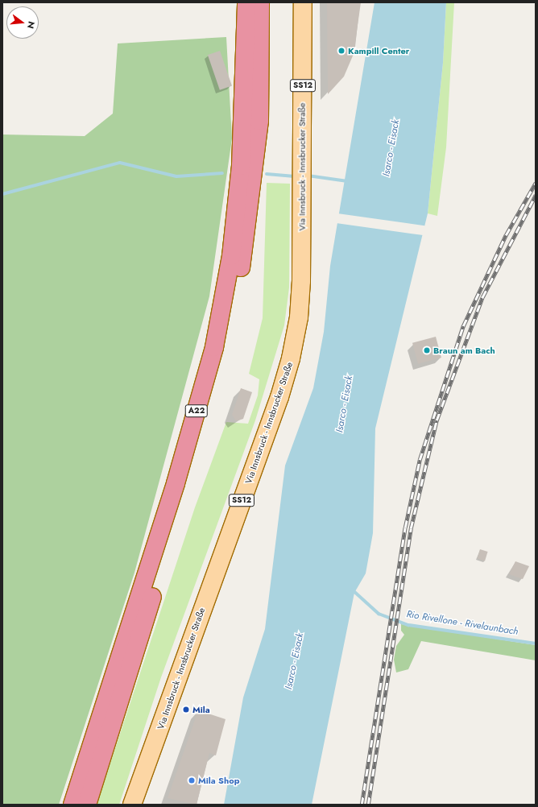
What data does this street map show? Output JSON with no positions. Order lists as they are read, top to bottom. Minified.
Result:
{"streets":{"highway":["A22"],"main road":["SS12","Via Innsbruck - Innsbrucker Straße"]},"water":["Isarco - Eisack","Rio Rivellone - Rivelaunbach"],"places":["Kampill Center","Braun am Bach","Mila","Mila Shop"],"north":"right"}
